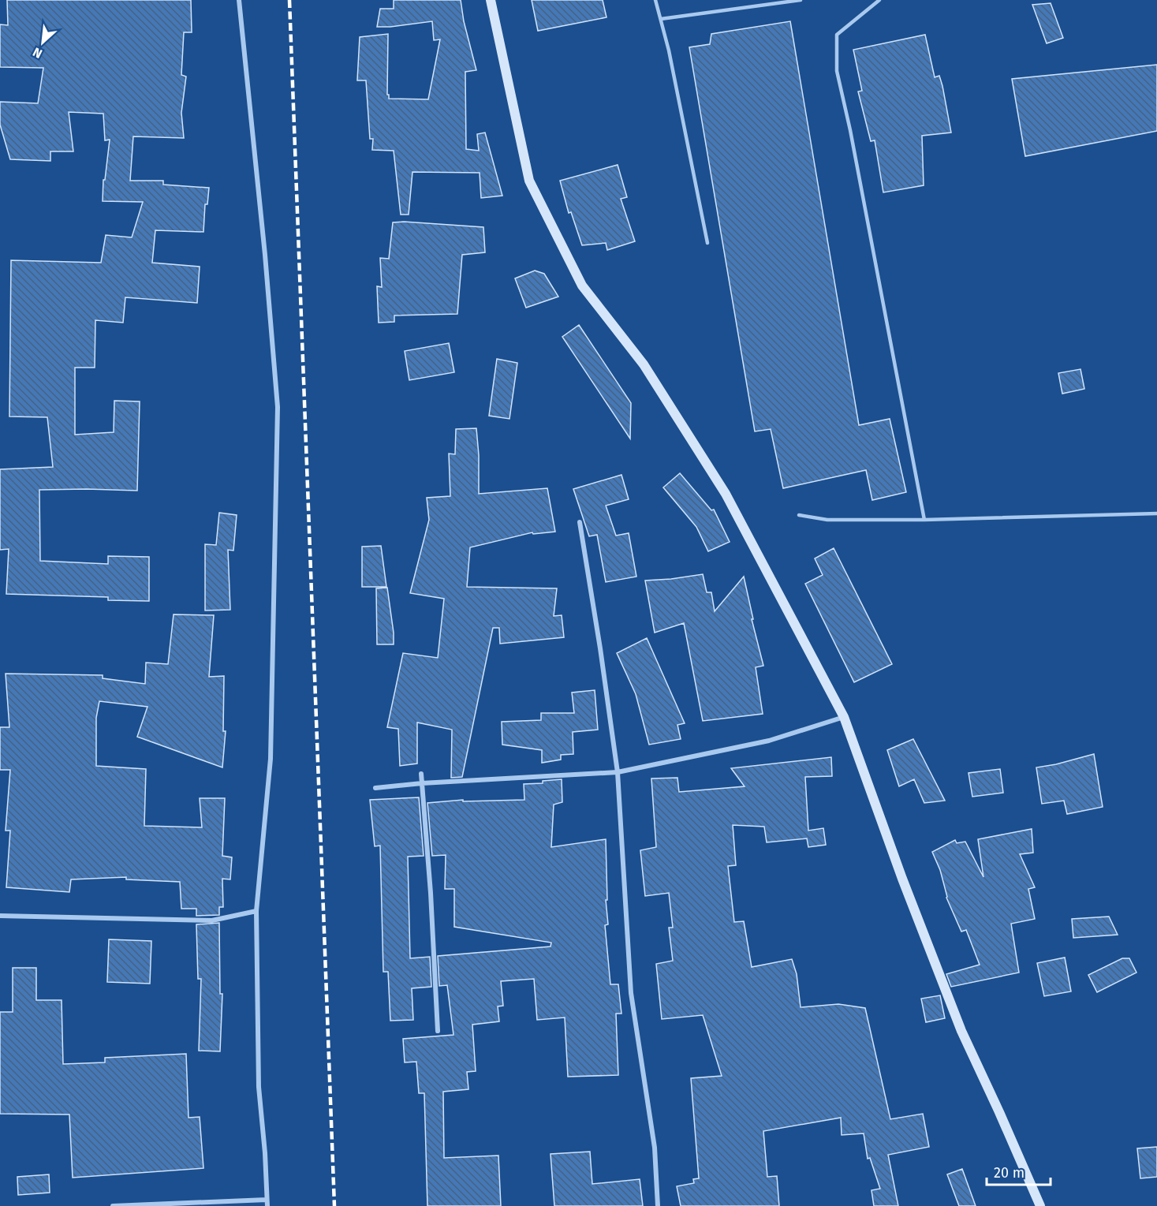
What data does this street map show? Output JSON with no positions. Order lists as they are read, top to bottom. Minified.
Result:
{"scale_bar":"20 m","north":"bottom left"}
